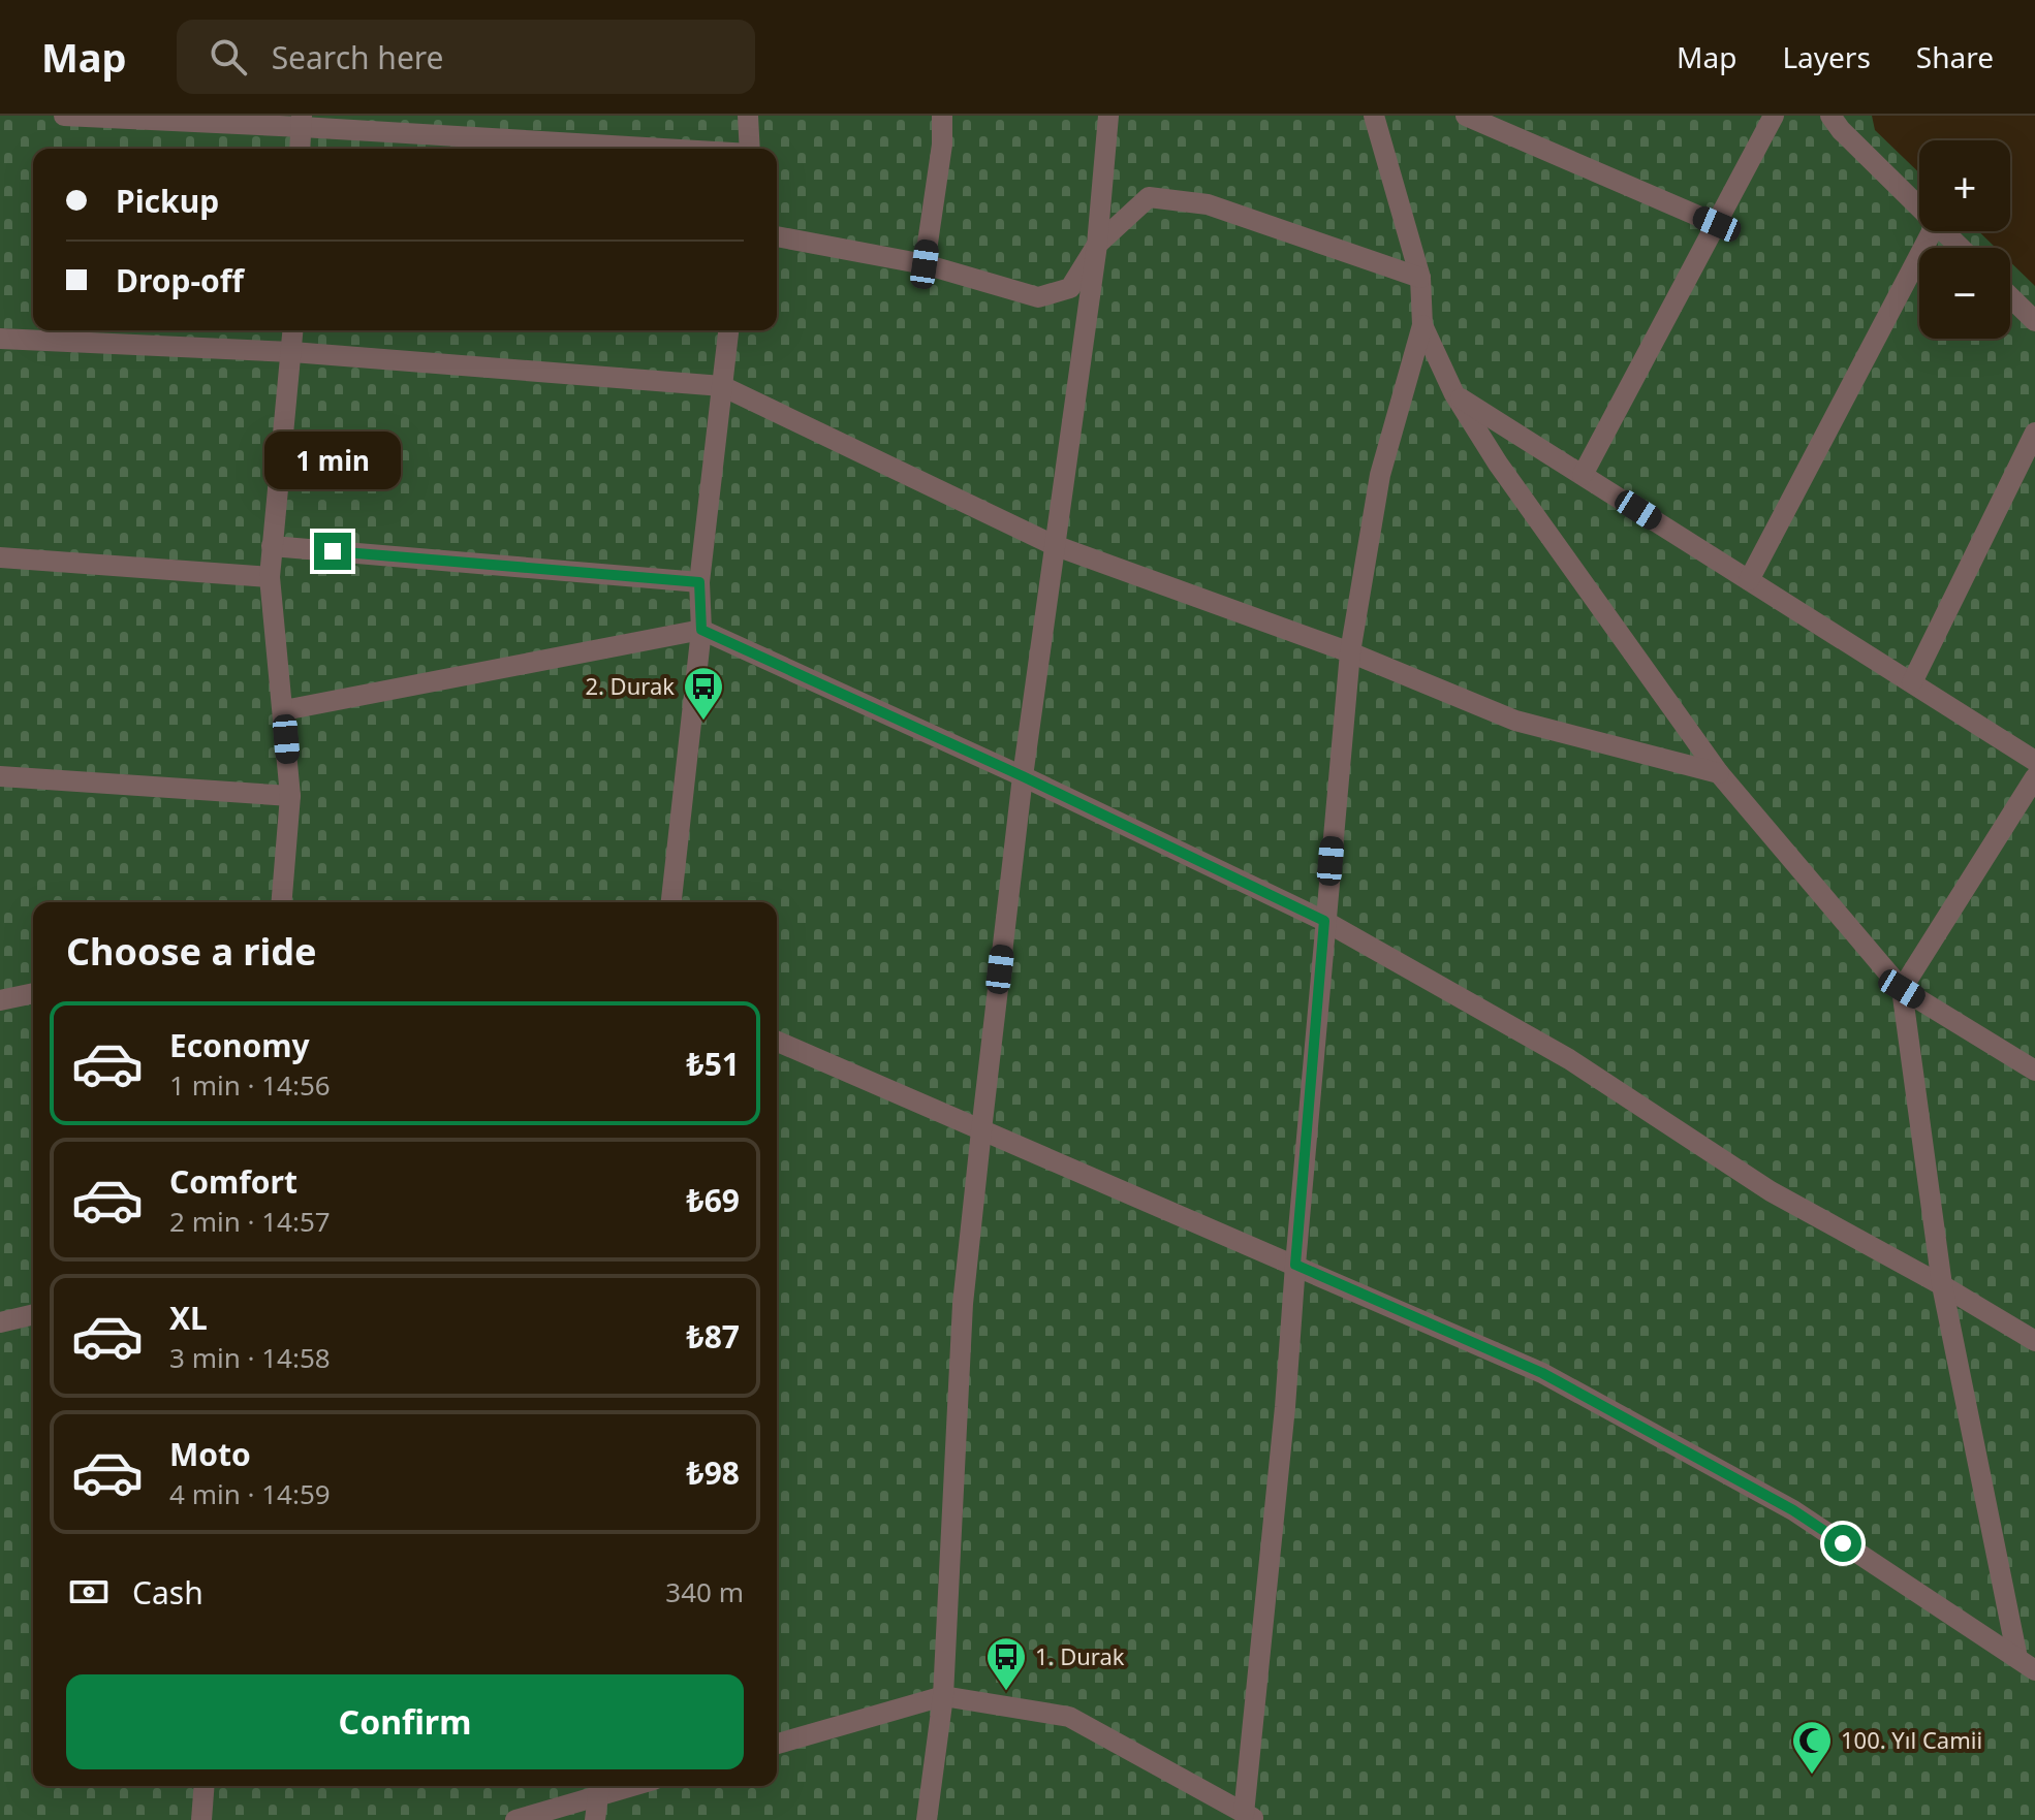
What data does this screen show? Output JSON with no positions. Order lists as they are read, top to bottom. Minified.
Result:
{"places":{"bus stop":["2. Durak","1. Durak"],"mosque":["100. Yıl Camii"]},"page":{"header":"Map","search":"Search here","nav":["Map","Layers","Share"],"map_buttons":["+","−"],"banner":["Pickup","Drop-off"],"bubble":"1 min","heading":"Choose a ride","list":[{"name":"Economy","note":"1 min · 14:56","value":"₺51"},{"name":"Comfort","note":"2 min · 14:57","value":"₺69"},{"name":"XL","note":"3 min · 14:58","value":"₺87"},{"name":"Moto","note":"4 min · 14:59","value":"₺98"}],"pay":["Cash","340 m"],"buttons":"Confirm"}}
